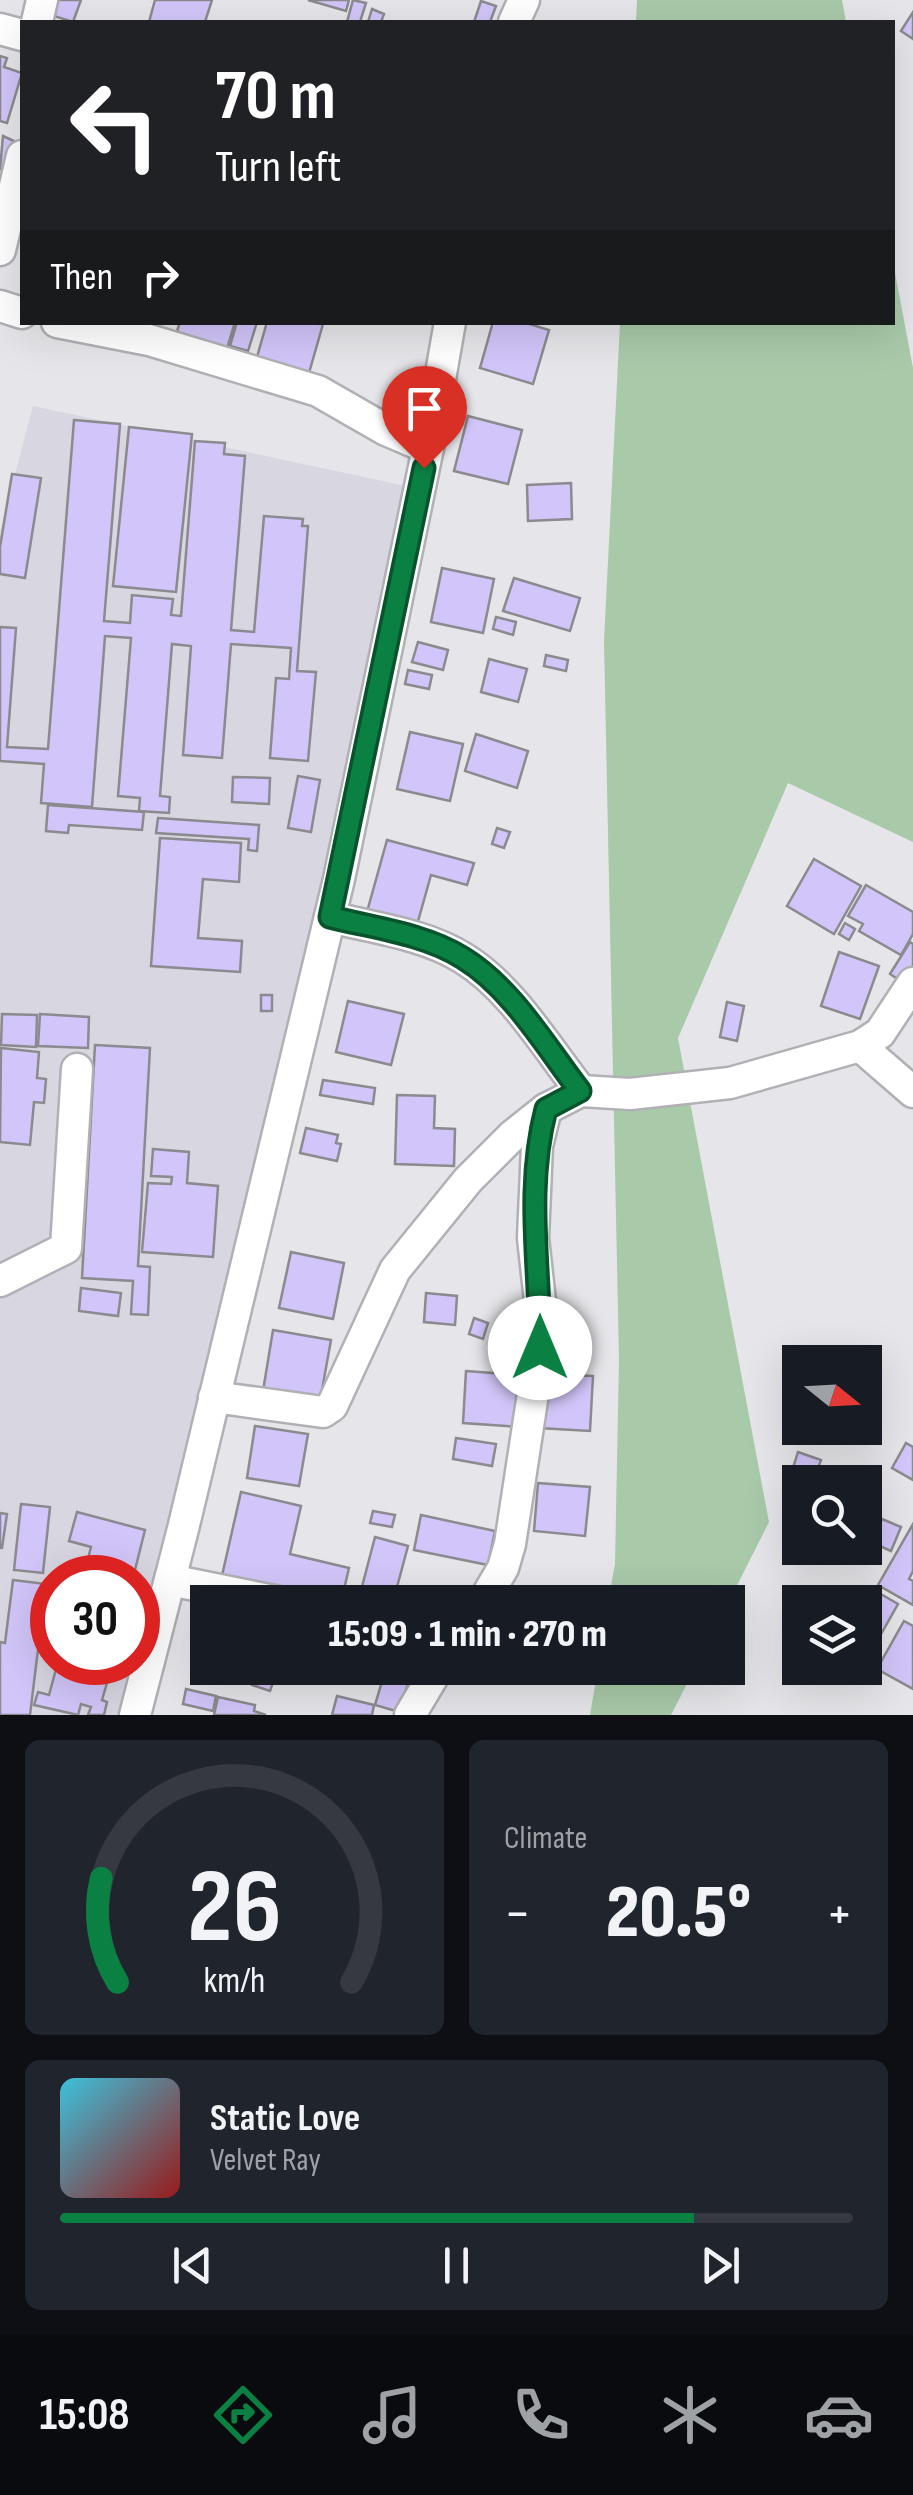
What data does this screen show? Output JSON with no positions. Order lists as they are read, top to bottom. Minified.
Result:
{"north":"right","page":{"turn":["70 m","Turn left"],"then":"Then","limit":"30","trip":"15:09 · 1 min · 270 m","tile":"Climate","heat":["−","20.5°","+"],"song":["Static Love","Velvet Ray"],"tabs":"15:08","gauge":["26","km/h"]}}
